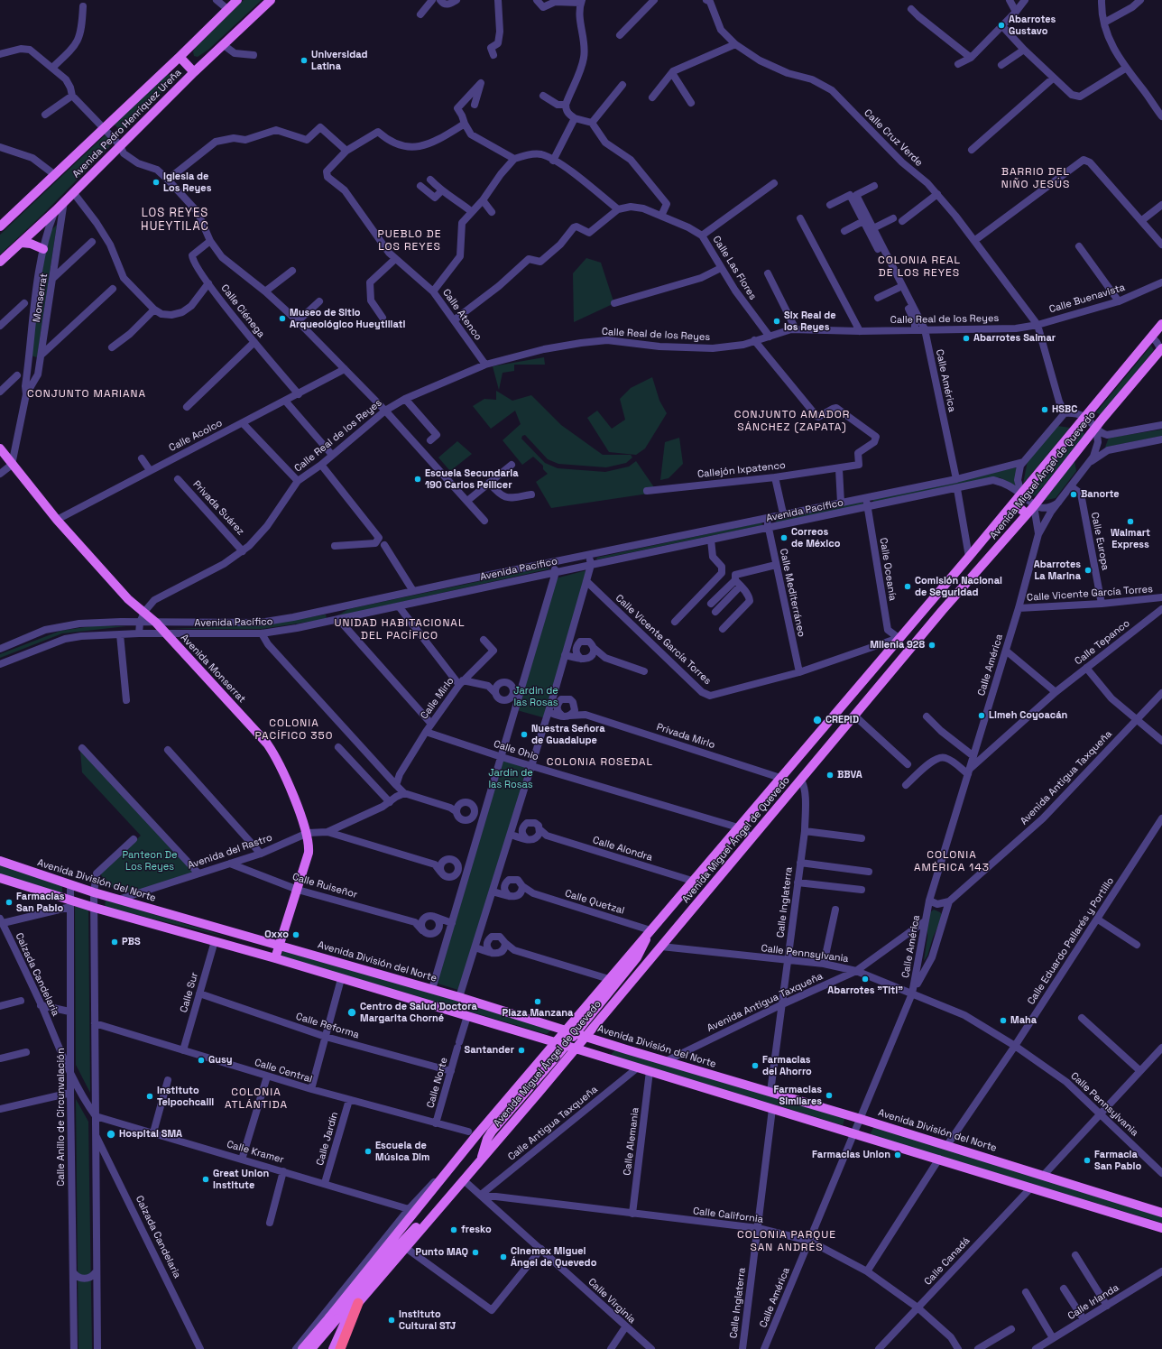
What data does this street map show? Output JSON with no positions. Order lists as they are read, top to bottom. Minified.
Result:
{"streets":{"main road":["Avenida Pedro Henríquez Ureña","Avenida Miguel Ángel de Quevedo","Avenida Monserrat","Avenida División del Norte"],"street":["Calle Cruz Verde","Calle Las Flores","Monserrat","Calle Buenavista","Calle Ciénega","Calle Atenco","Calle Real de los Reyes","Calle América","Calle Acolco","Callejón Ixpatenco","Privada Suárez","Avenida Pacífico","Calle Europa","Calle Oceanía","Calle Mediterráneo","Calle Vicente García Torres","Calle Tepanco","Calle Mirlo","Privada Mirlo","Calle Ohio","Avenida Antigua Taxqueña","Calle Alondra","Avenida del Rastro","Calle Ruiseñor","Calle Quetzal","Calle Inglaterra","Calle Eduardo Pallarés y Portillo","Calle Pennsylvania","Calzada Candelaria","Calle Sur","Calle Reforma","Calle Central","Calle Norte","Calle Anillo de Circunvalación","Calle Antigua Taxqueña","Calle Jardín","Calle Alemania","Calle Kramer","Calle California","Calle Canadá","Calle Virginia","Calle Irlanda"]},"crossings":[["Avenida Pedro Henríquez Ureña","Monserrat"],["Calle Cruz Verde","Calle Buenavista"],["Calle Cruz Verde","Calle Real de los Reyes"],["Calle Las Flores","Calle Real de los Reyes"],["Monserrat","Avenida Monserrat"],["Calle Buenavista","Calle Real de los Reyes"],["Calle Ciénega","Calle Acolco"],["Calle Atenco","Calle Real de los Reyes"],["Calle Real de los Reyes","Calle América"],["Calle Real de los Reyes","Callejón Ixpatenco"],["Calle Real de los Reyes","Privada Suárez"],["Calle Real de los Reyes","Avenida Pacífico"],["Calle Real de los Reyes","Avenida Monserrat"],["Calle América","Avenida Miguel Ángel de Quevedo"],["Calle América","Avenida Pacífico"],["Calle América","Calle Europa"],["Calle América","Calle Vicente García Torres"],["Calle América","Calle Tepanco"],["Calle América","Avenida Antigua Taxqueña"],["Calle América","Avenida División del Norte"],["Calle América","Calle Pennsylvania"],["Calle América","Calle California"],["Calle Acolco","Avenida Monserrat"],["Avenida Miguel Ángel de Quevedo","Avenida Pacífico"],["Avenida Miguel Ángel de Quevedo","Calle Oceanía"],["Avenida Miguel Ángel de Quevedo","Calle Vicente García Torres"],["Avenida Miguel Ángel de Quevedo","Privada Mirlo"],["Avenida Miguel Ángel de Quevedo","Calle Ohio"],["Avenida Miguel Ángel de Quevedo","Calle Alondra"],["Avenida Miguel Ángel de Quevedo","Avenida División del Norte"],["Avenida Miguel Ángel de Quevedo","Calle Quetzal"],["Avenida Miguel Ángel de Quevedo","Calle Inglaterra"],["Avenida Miguel Ángel de Quevedo","Calle Pennsylvania"],["Avenida Miguel Ángel de Quevedo","Calle Kramer"],["Avenida Miguel Ángel de Quevedo","Calle Virginia"],["Avenida Pacífico","Calle Oceanía"],["Avenida Pacífico","Calle Mediterráneo"],["Avenida Pacífico","Avenida Monserrat"],["Calle Europa","Calle Vicente García Torres"],["Calle Oceanía","Calle Vicente García Torres"],["Calle Mediterráneo","Calle Vicente García Torres"],["Avenida Monserrat","Avenida del Rastro"],["Avenida Monserrat","Avenida División del Norte"],["Avenida Monserrat","Calle Ruiseñor"],["Calle Mirlo","Calle Ohio"],["Avenida Antigua Taxqueña","Avenida División del Norte"],["Avenida Antigua Taxqueña","Calle Inglaterra"],["Avenida Antigua Taxqueña","Calle Pennsylvania"],["Avenida del Rastro","Avenida División del Norte"],["Avenida del Rastro","Calle Ruiseñor"],["Avenida División del Norte","Calle Inglaterra"],["Avenida División del Norte","Calle Eduardo Pallarés y Portillo"],["Avenida División del Norte","Calle Anillo de Circunvalación"],["Calle Inglaterra","Calle Pennsylvania"],["Calle Inglaterra","Calle California"],["Calle Eduardo Pallarés y Portillo","Calle Pennsylvania"],["Calzada Candelaria","Calle Anillo de Circunvalación"],["Calzada Candelaria","Calle Kramer"],["Calle Sur","Calle Reforma"],["Calle Sur","Calle Central"],["Calle Reforma","Calle Norte"],["Calle Central","Calle Norte"],["Calle Central","Calle Jardín"],["Calle Antigua Taxqueña","Calle California"],["Calle Antigua Taxqueña","Calle Virginia"],["Calle Jardín","Calle Kramer"],["Calle Alemania","Calle California"],["Calle California","Calle Canadá"],["Calle California","Calle Virginia"]],"districts":["BARRIO DEL NIÑO JESÚS","LOS REYES HUEYTILAC","PUEBLO DE LOS REYES","COLONIA REAL DE LOS REYES","CONJUNTO MARIANA","CONJUNTO AMADOR SÁNCHEZ (ZAPATA)","UNIDAD HABITACIONAL DEL PACÍFICO","COLONIA PACÍFICO 350","COLONIA ROSEDAL","COLONIA AMÉRICA 143","COLONIA ATLÁNTIDA","COLONIA PARQUE SAN ANDRÉS"],"parks":["Jardin de las Rosas","Jardín de las Rosas","Panteon De Los Reyes"],"places":["Abarrotes Gustavo","Universidad Latina","Iglesia de Los Reyes","Museo de Sitio Arqueológico Hueytlilatl","Six Real de los Reyes","Abarrotes Salmar","HSBC","Escuela Secundaria 190 Carlos Pellicer","Banorte","Walmart Express","Correos de México","Abarrotes La Marina","Comisión Nacional de Seguridad","Milenia 928","Limeh Coyoacán","CREPID","Nuestra Señora de Guadalupe","BBVA","Farmacias San Pablo","Oxxo","PBS","Abarrotes \"Titi\"","Plaza Manzana","Centro de Salud Doctora Margarita Chorné","Maha","Santander","Gusy","Farmacias del Ahorro","Farmacias Similares","Instituto Telpochcalli","Hospital SMA","Escuela de Música Dim","Farmacias Union","Farmacia San Pablo","Great Union Institute","fresko","Punto MAQ","Cinemex Miguel Ángel de Quevedo","Instituto Cultural STJ"]}
